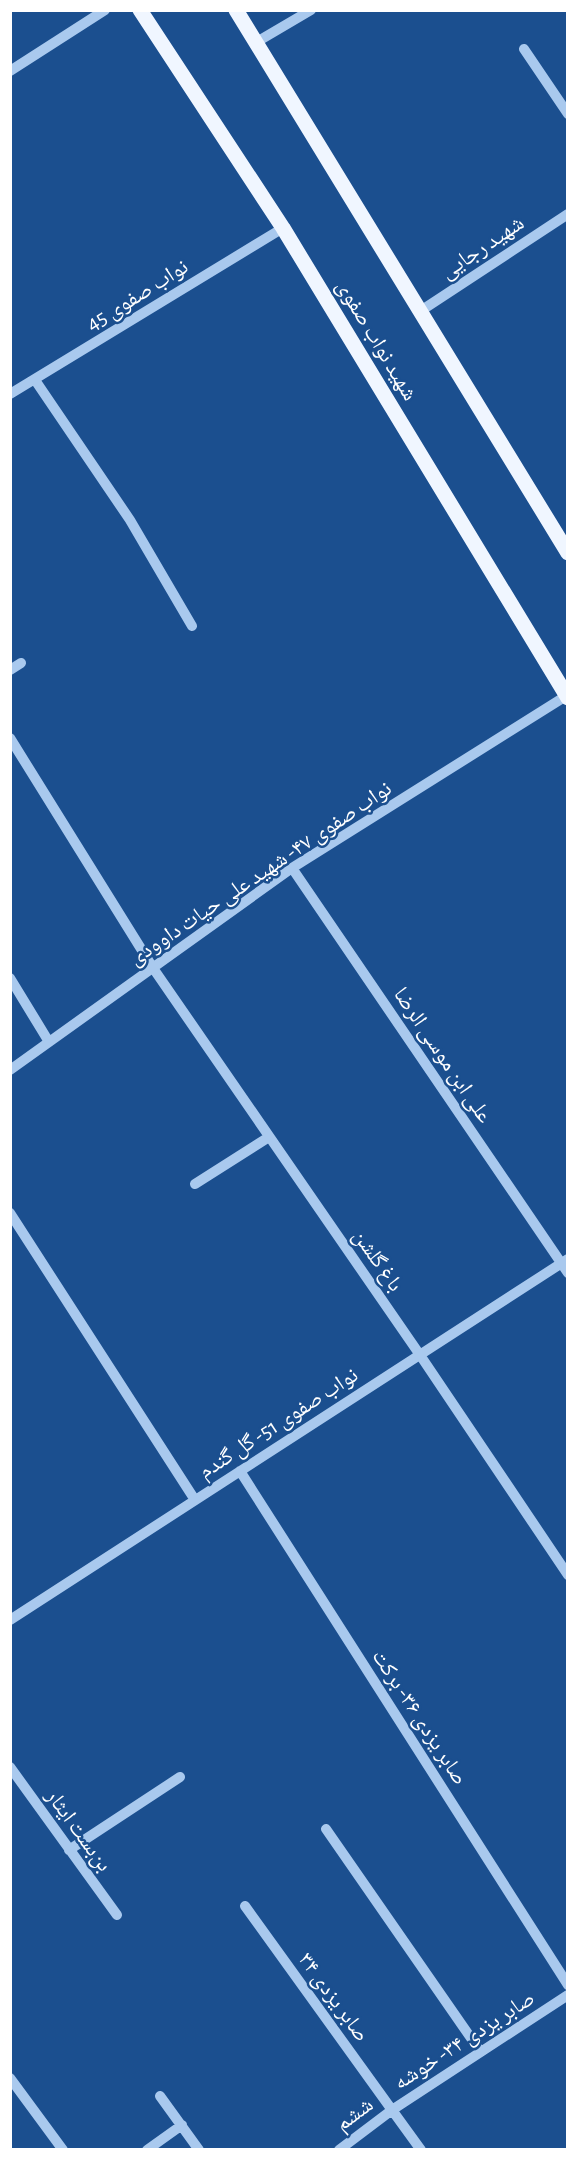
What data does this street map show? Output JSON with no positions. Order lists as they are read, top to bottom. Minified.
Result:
{"streets":{"main road":["شهید نواب صفوی"],"street":["شهید رجایی","نواب صفوی 45","نواب صفوی ۴۷- شهید علی حیات داوودی","علی ابن موسی الرضا","باغ گلشن","نواب صفوی 51- گل گندم","صابر یزدی ۳۶- برکت","بن‌بست ایثار","صابر یزدی ۳۴","صابر یزدی ۳۴- خوشه","ششم"]},"crossings":[["نواب صفوی 45","شهید نواب صفوی"],["شهید نواب صفوی","نواب صفوی ۴۷- شهید علی حیات داوودی"],["نواب صفوی ۴۷- شهید علی حیات داوودی","علی ابن موسی الرضا"],["نواب صفوی ۴۷- شهید علی حیات داوودی","باغ گلشن"],["علی ابن موسی الرضا","نواب صفوی 51- گل گندم"],["باغ گلشن","نواب صفوی 51- گل گندم"],["نواب صفوی 51- گل گندم","صابر یزدی ۳۶- برکت"],["صابر یزدی ۳۴","صابر یزدی ۳۴- خوشه"],["صابر یزدی ۳۴","ششم"],["صابر یزدی ۳۴- خوشه","ششم"]]}
